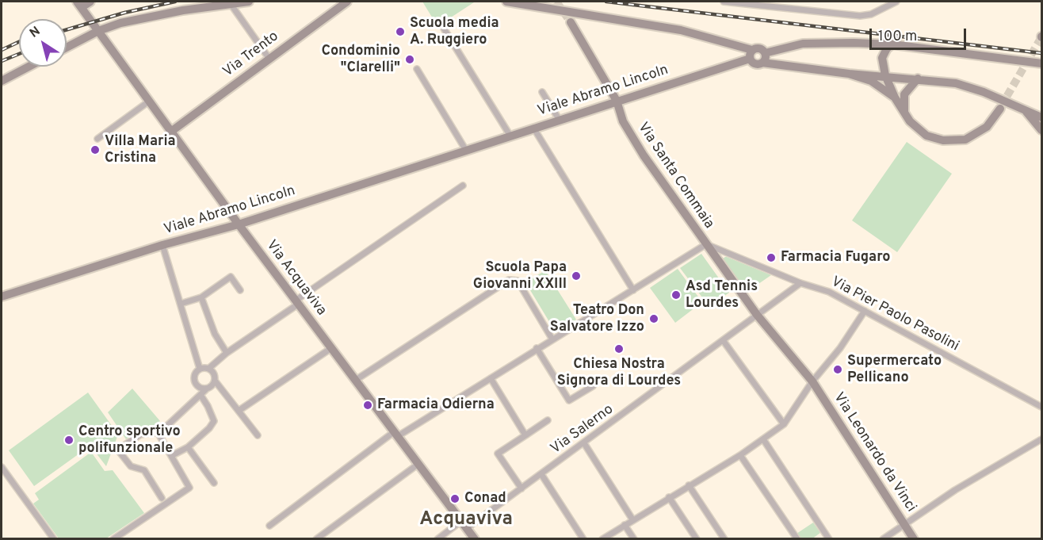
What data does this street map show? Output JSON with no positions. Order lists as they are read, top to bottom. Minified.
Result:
{"streets":{"street":["Via Trento","Viale Abramo Lincoln","Via Santa Commaia","Via Acquaviva","Via Pier Paolo Pasolini","Via Salerno","Via Leonardo da Vinci"]},"crossings":[["Via Trento","Via Acquaviva"],["Viale Abramo Lincoln","Via Santa Commaia"],["Viale Abramo Lincoln","Via Acquaviva"],["Via Santa Commaia","Via Pier Paolo Pasolini"],["Via Santa Commaia","Via Salerno"],["Via Santa Commaia","Via Leonardo da Vinci"],["Via Acquaviva","Via Salerno"],["Via Pier Paolo Pasolini","Via Salerno"],["Via Salerno","Via Leonardo da Vinci"]],"districts":["Acquaviva"],"places":["Scuola media A. Ruggiero","Condominio \"Clarelli\"","Villa Maria Cristina","Farmacia Fugaro","Scuola Papa Giovanni XXIII","Asd Tennis Lourdes","Teatro Don Salvatore Izzo","Chiesa Nostra Signora di Lourdes","Supermercato Pellicano","Farmacia Odierna","Centro sportivo polifunzionale","Conad"],"scale_bar":"100 m","north":"top left"}
